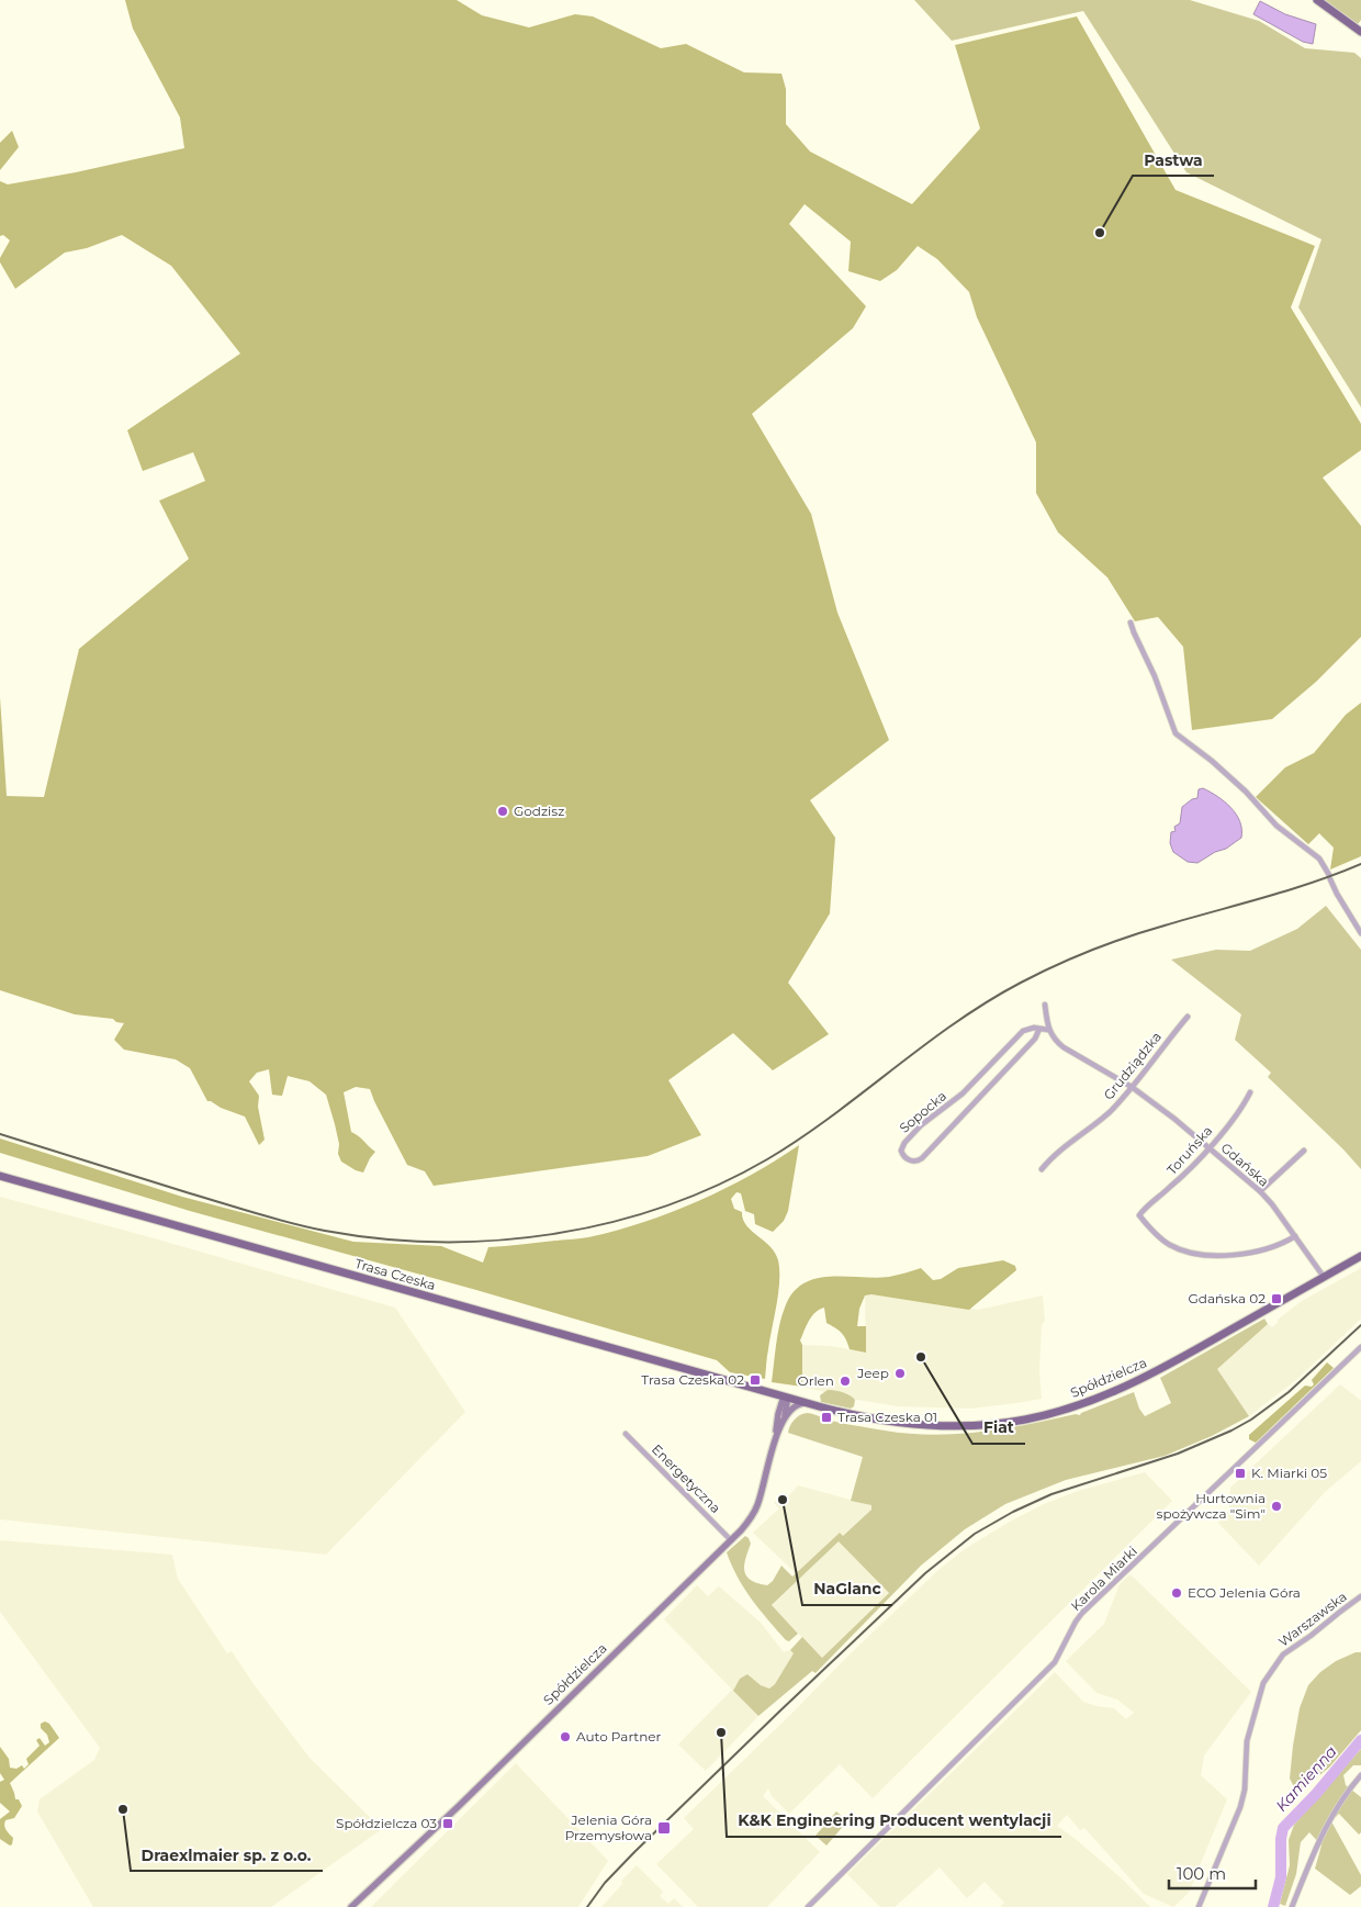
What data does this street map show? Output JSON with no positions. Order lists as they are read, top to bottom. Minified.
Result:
{"streets":{"main road":["Trasa Czeska","Spółdzielcza"],"street":["Grudziądzka","Sopocka","Toruńska","Gdańska","Energetyczna","Karola Miarki","Warszawska"]},"crossings":[["Grudziądzka","Gdańska"],["Sopocka","Gdańska"],["Toruńska","Gdańska"],["Gdańska","Spółdzielcza"],["Trasa Czeska","Spółdzielcza"],["Spółdzielcza","Energetyczna"]],"water":["Kamienna"],"places":{"other":["Pastwa","Godzisz","Fiat","Jeep","Orlen","NaGlanc","Hurtownia spożywcza \"Sim\"","ECO Jelenia Góra","K&K Engineering Producent wentylacji","Auto Partner","Draexlmaier sp. z o.o."],"transit":["Gdańska 02","Trasa Czeska 02","Trasa Czeska 01","K. Miarki 05","Spółdzielcza 03","Jelenia Góra Przemysłowa"]},"scale_bar":"100 m"}
